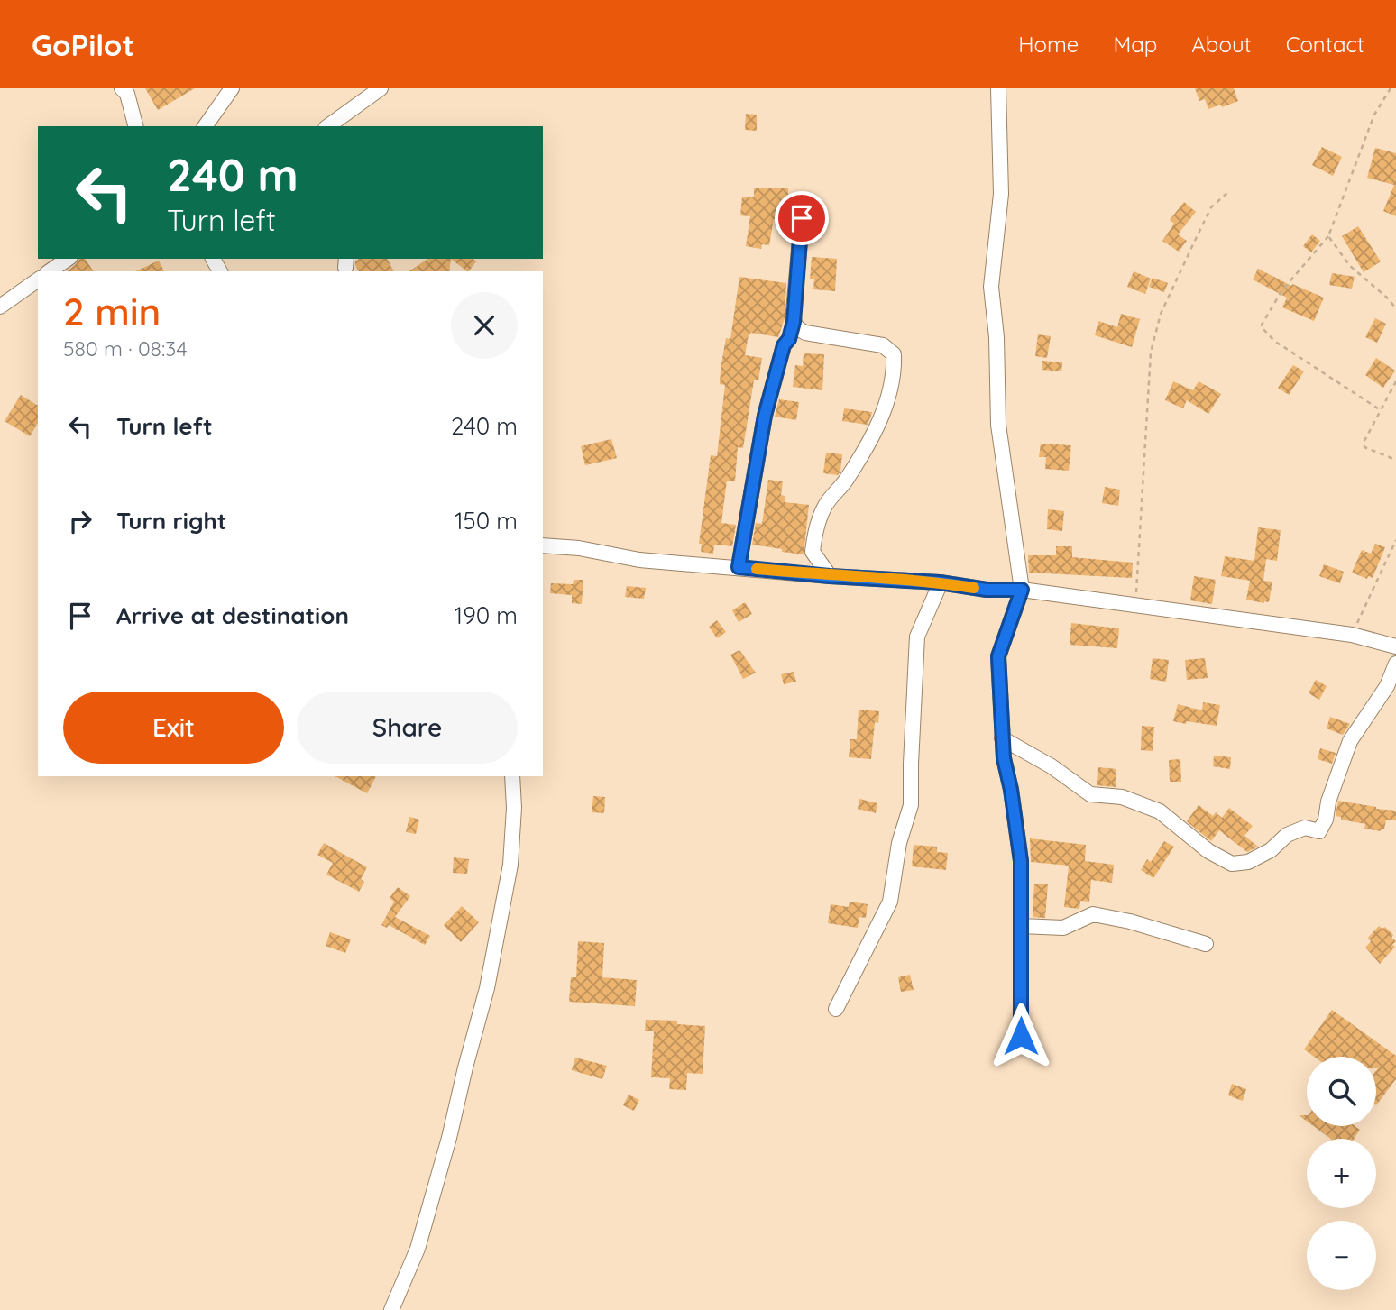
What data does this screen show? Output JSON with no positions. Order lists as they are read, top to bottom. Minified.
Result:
{"page":{"header":"GoPilot","nav":["Home","Map","About","Contact"],"turn":["240 m","Turn left"],"heading":["2 min","580 m · 08:34"],"list":[{"name":"Turn left","value":"240 m"},{"name":"Turn right","value":"150 m"},{"name":"Arrive at destination","value":"190 m"}],"buttons":["Exit","Share"],"map_buttons":["+","−"]}}
